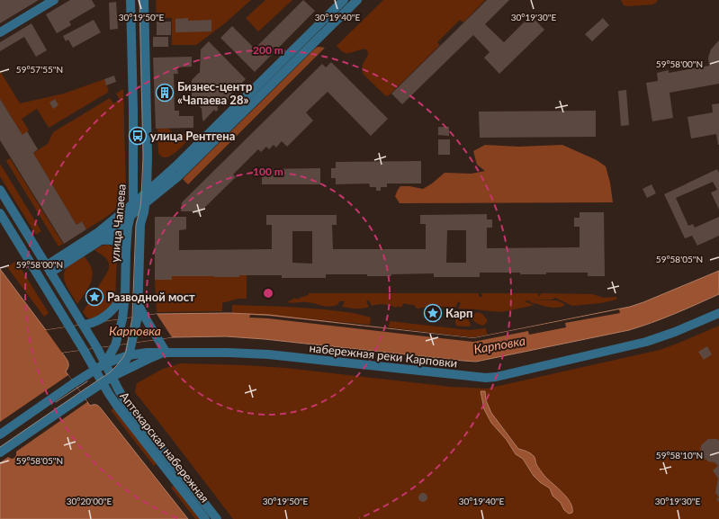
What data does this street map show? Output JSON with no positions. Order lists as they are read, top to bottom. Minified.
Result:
{"streets":{"street":["улица Чапаева","набережная реки Карповки","Аптекарская набережная"]},"crossings":[["улица Чапаева","набережная реки Карповки"],["улица Чапаева","Аптекарская набережная"],["набережная реки Карповки","Аптекарская набережная"]],"water":["Карповка"],"places":{"building":["Бизнес-центр «Чапаева 28»"],"bus stop":["улица Рентгена"],"place":["Разводной мост","Карп"]},"coordinates":["30°19'50\"E","30°19'40\"E","30°19'30\"E","59°58'00\"N","59°57'55\"N","59°58'05\"N","59°58'10\"N","30°20'00\"E"],"rings":["200 m","100 m"]}
